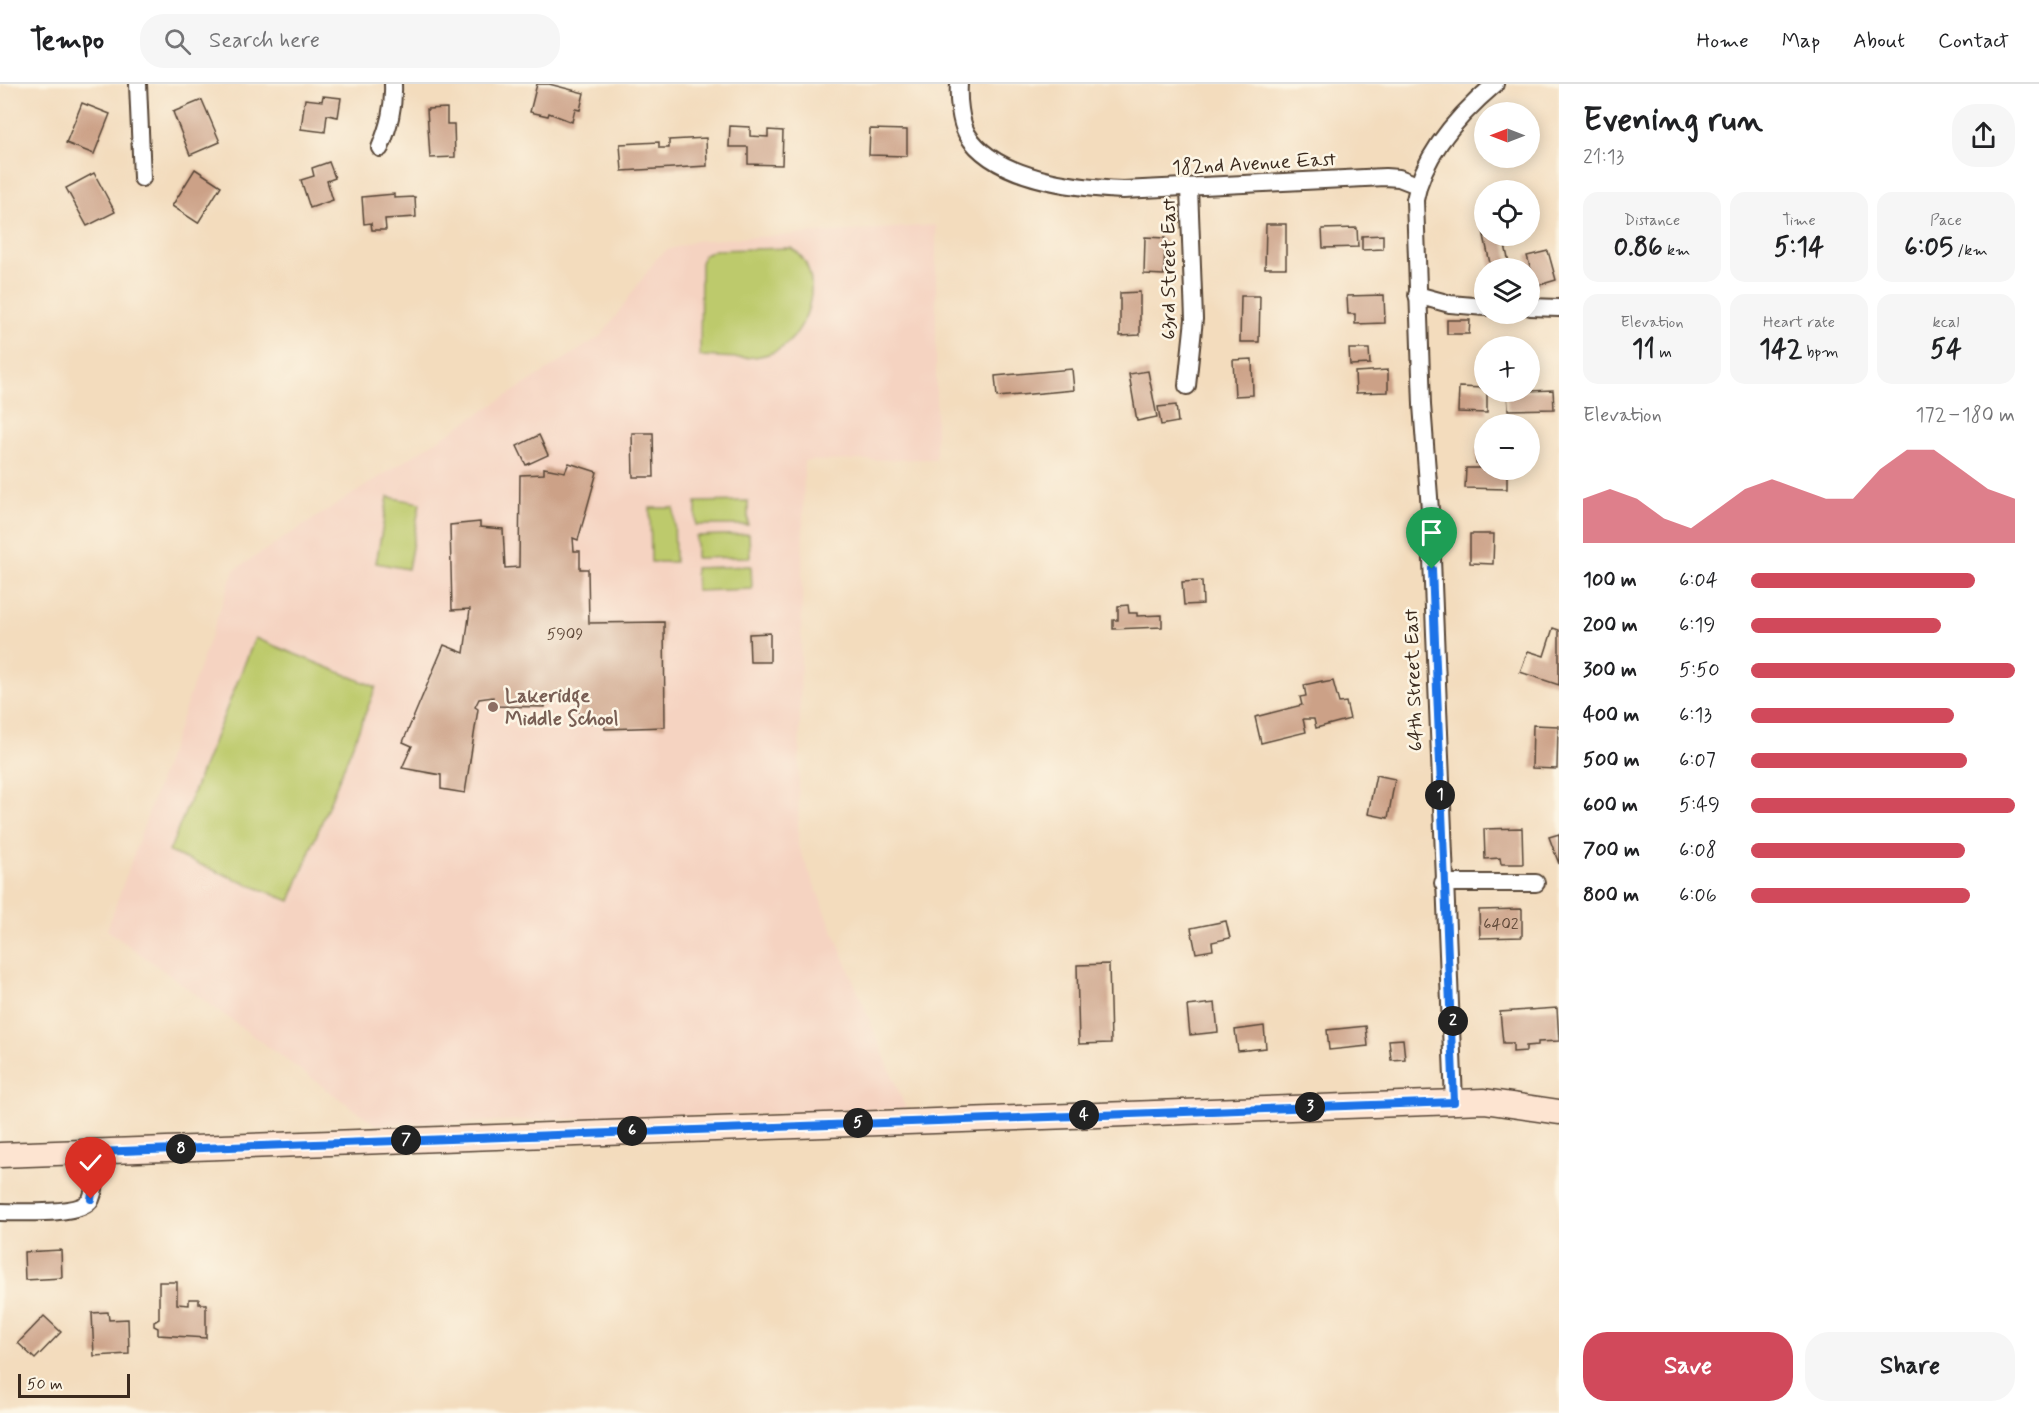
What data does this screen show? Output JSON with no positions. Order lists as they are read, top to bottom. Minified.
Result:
{"streets":{"street":["182nd Avenue East","63rd Street East","64th Street East"]},"crossings":[["182nd Avenue East","63rd Street East"],["182nd Avenue East","64th Street East"]],"places":["Lakeridge Middle School"],"house_numbers":["5909","6402"],"scale_bar":"50 m","north":"left","page":{"header":"Tempo","search":"Search here","nav":["Home","Map","About","Contact"],"heading":["Evening run","21:13"],"map_buttons":["+","−"],"stats":[["Distance","0.86 km"],["Time","5:14"],["Pace","6:05 /km"],["Elevation","11 m"],["Heart rate","142 bpm"],["kcal","54"]],"chart":["Elevation","172–180 m"],"list":[{"name":"100 m","note":"6:04"},{"name":"200 m","note":"6:19"},{"name":"300 m","note":"5:50"},{"name":"400 m","note":"6:13"},{"name":"500 m","note":"6:07"},{"name":"600 m","note":"5:49"},{"name":"700 m","note":"6:08"},{"name":"800 m","note":"6:06"}],"pins":["1","2","3","4","5","6","7","8"],"buttons":["Save","Share"],"scale":"50 m"}}
